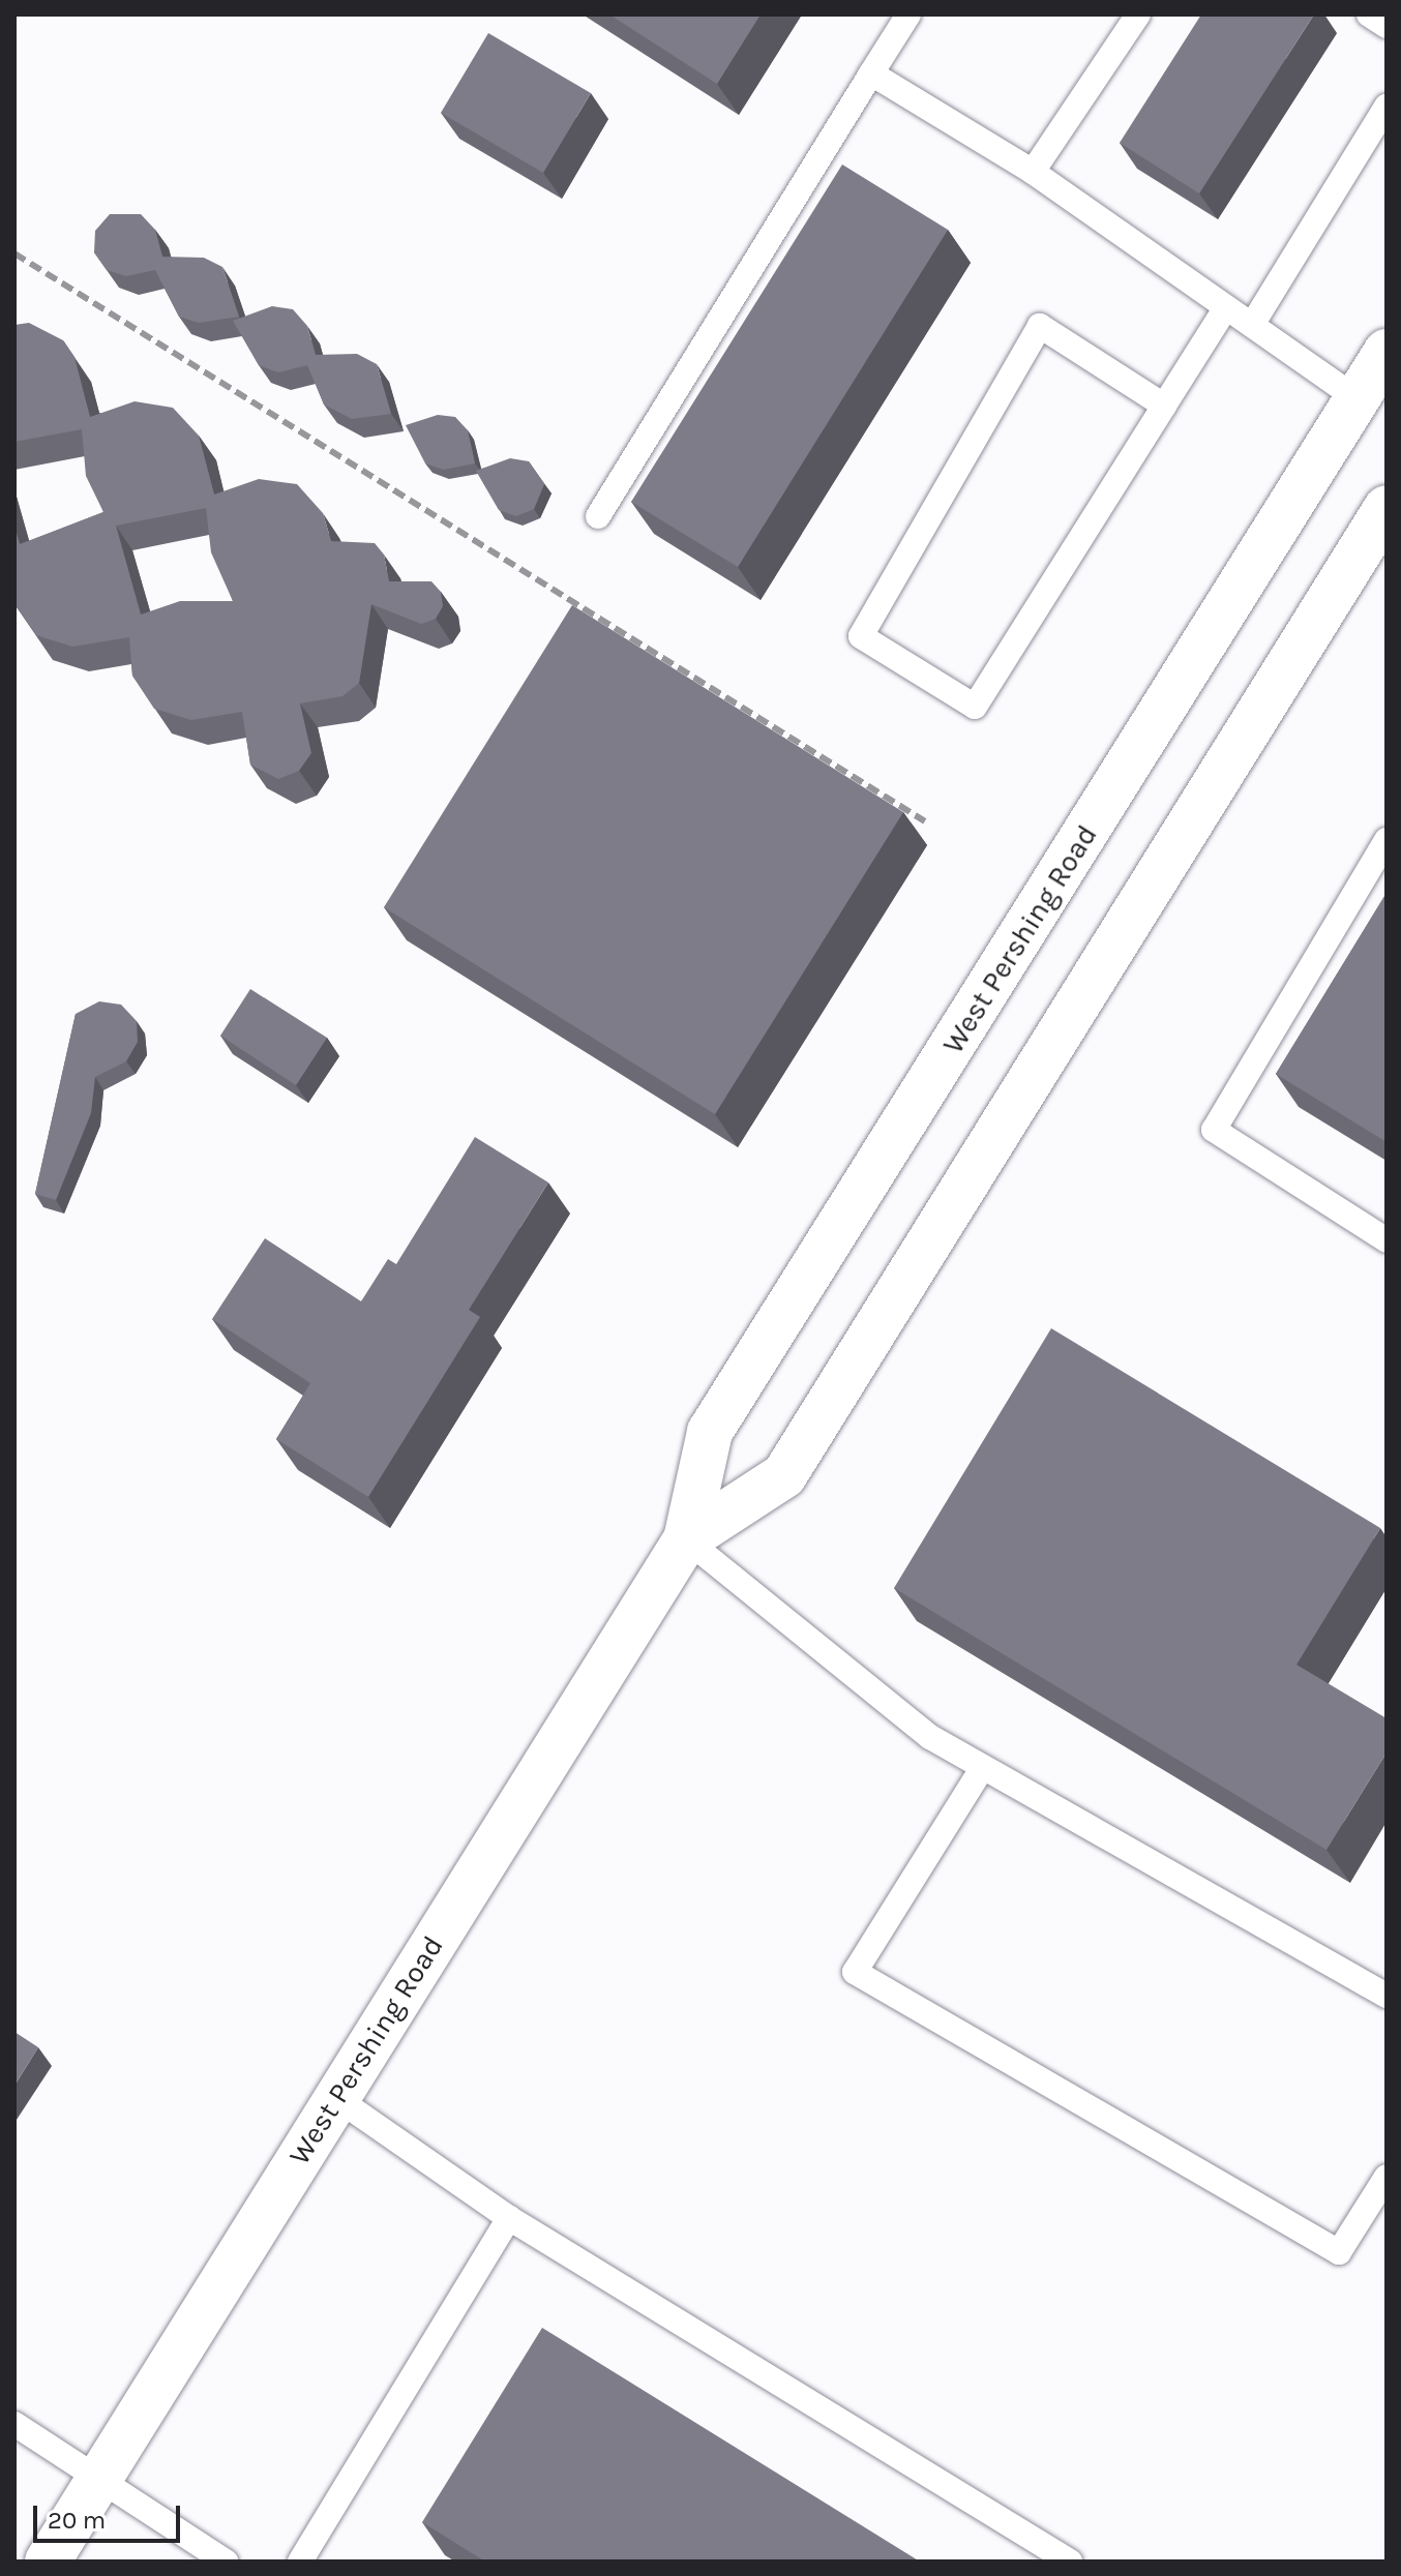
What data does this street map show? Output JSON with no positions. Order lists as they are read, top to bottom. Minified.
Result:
{"streets":{"main road":["West Pershing Road"]},"scale_bar":"20 m"}
